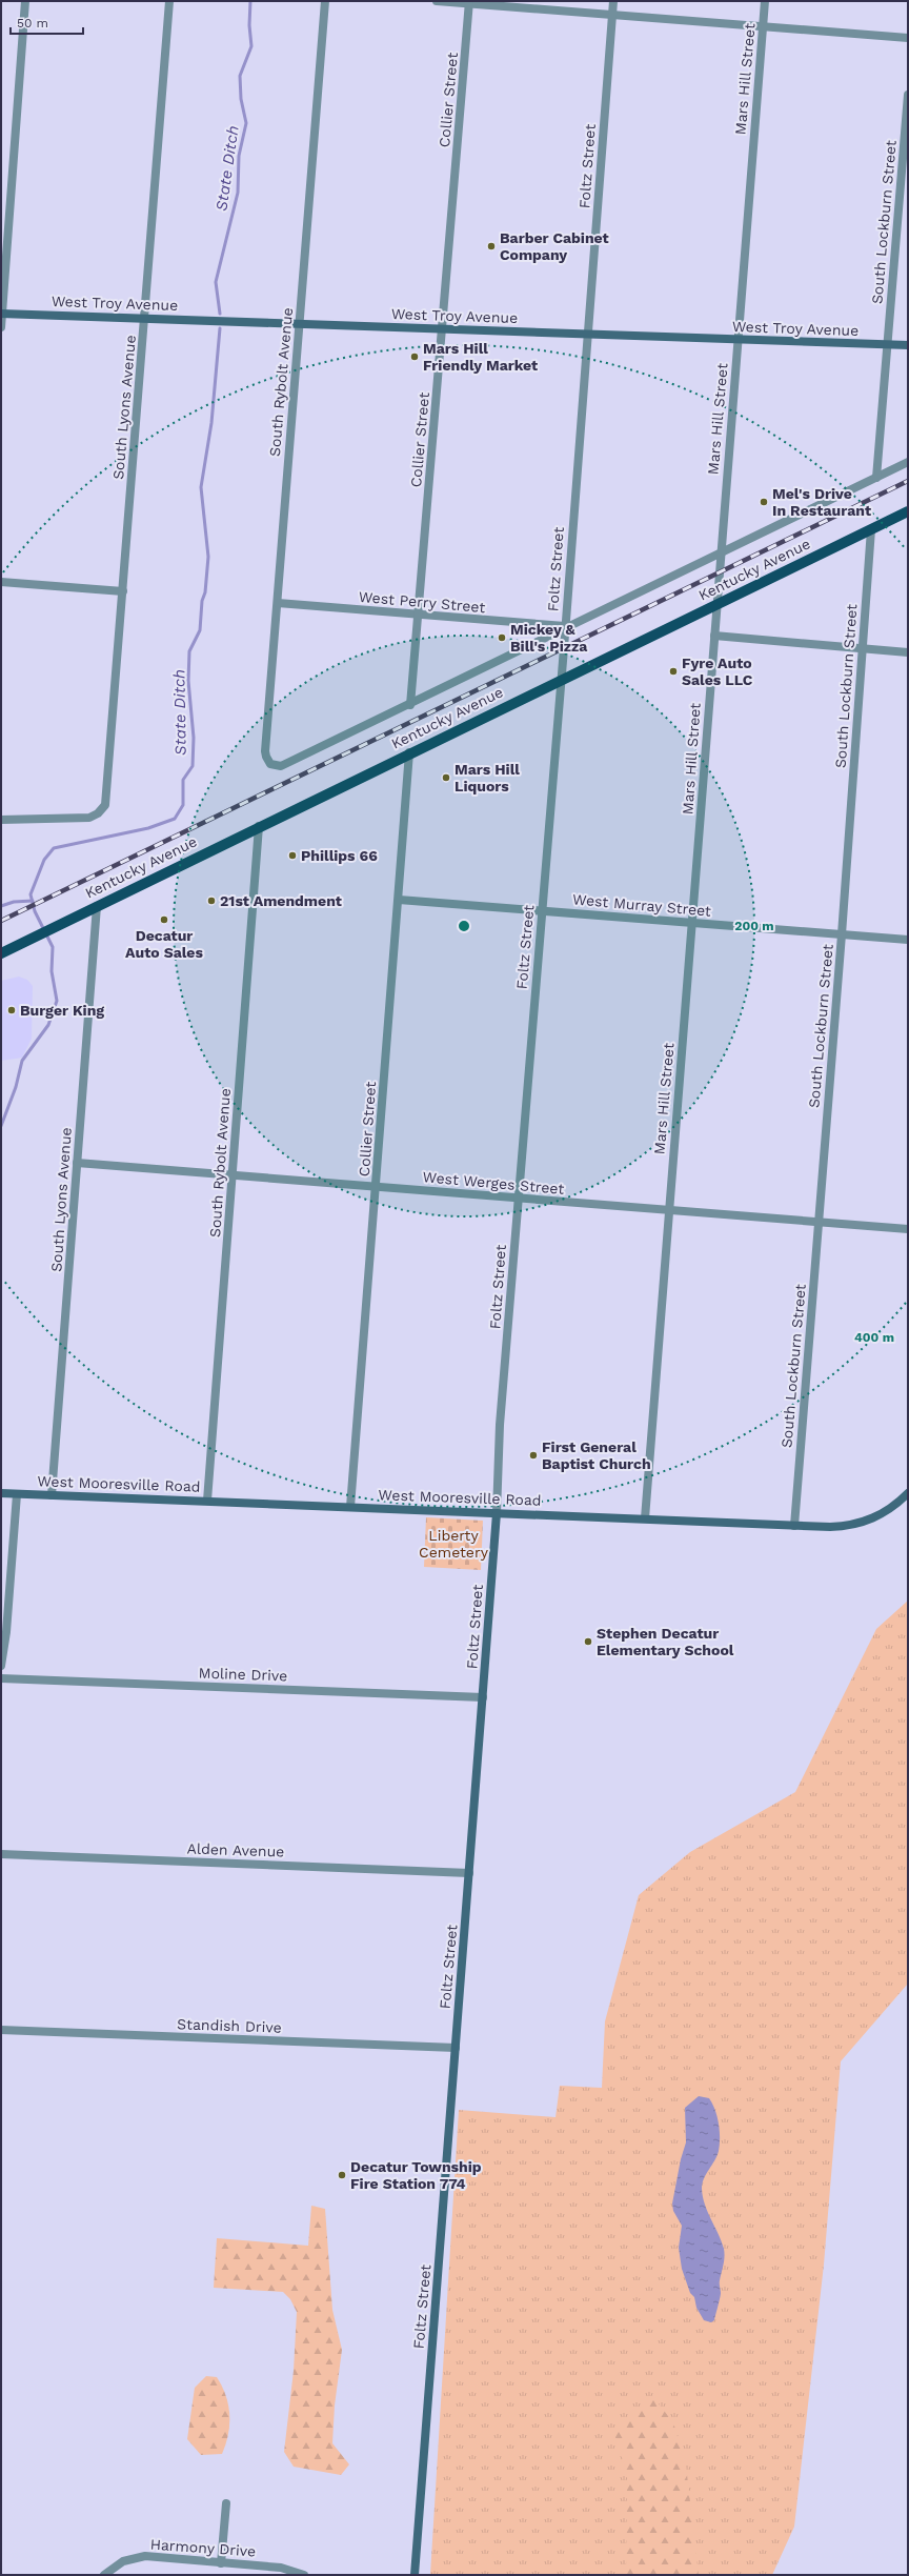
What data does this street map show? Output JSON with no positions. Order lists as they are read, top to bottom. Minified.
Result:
{"streets":{"main road":["Kentucky Avenue"],"street":["Mars Hill Street","Collier Street","Foltz Street","South Lockburn Street","West Troy Avenue","South Rybolt Avenue","South Lyons Avenue","West Perry Street","West Murray Street","West Werges Street","West Mooresville Road","Moline Drive","Alden Avenue","Standish Drive","Harmony Drive"]},"crossings":[["Mars Hill Street","West Troy Avenue"],["Mars Hill Street","Kentucky Avenue"],["Mars Hill Street","West Murray Street"],["Mars Hill Street","West Werges Street"],["Mars Hill Street","West Mooresville Road"],["Collier Street","West Troy Avenue"],["Collier Street","South Rybolt Avenue"],["Collier Street","Kentucky Avenue"],["Collier Street","West Perry Street"],["Collier Street","West Murray Street"],["Collier Street","West Werges Street"],["Collier Street","West Mooresville Road"],["Foltz Street","West Troy Avenue"],["Foltz Street","Kentucky Avenue"],["Foltz Street","West Perry Street"],["Foltz Street","West Murray Street"],["Foltz Street","West Werges Street"],["Foltz Street","West Mooresville Road"],["Foltz Street","Moline Drive"],["Foltz Street","Alden Avenue"],["Foltz Street","Standish Drive"],["South Lockburn Street","West Troy Avenue"],["South Lockburn Street","Kentucky Avenue"],["South Lockburn Street","West Murray Street"],["South Lockburn Street","West Werges Street"],["South Lockburn Street","West Mooresville Road"],["West Troy Avenue","South Rybolt Avenue"],["West Troy Avenue","South Lyons Avenue"],["South Rybolt Avenue","Kentucky Avenue"],["South Rybolt Avenue","West Perry Street"],["South Rybolt Avenue","West Werges Street"],["South Rybolt Avenue","West Mooresville Road"],["South Lyons Avenue","Kentucky Avenue"],["South Lyons Avenue","West Werges Street"],["South Lyons Avenue","West Mooresville Road"]],"water":["State Ditch"],"parks":["Liberty Cemetery"],"places":["Barber Cabinet Company","Mars Hill Friendly Market","Mel's Drive In Restaurant","Mickey & Bill's Pizza","Fyre Auto Sales LLC","Mars Hill Liquors","Phillips 66","21st Amendment","Decatur Auto Sales","Burger King","First General Baptist Church","Stephen Decatur Elementary School","Decatur Township Fire Station 774"],"scale_bar":"50 m","rings":["200 m","400 m"]}
